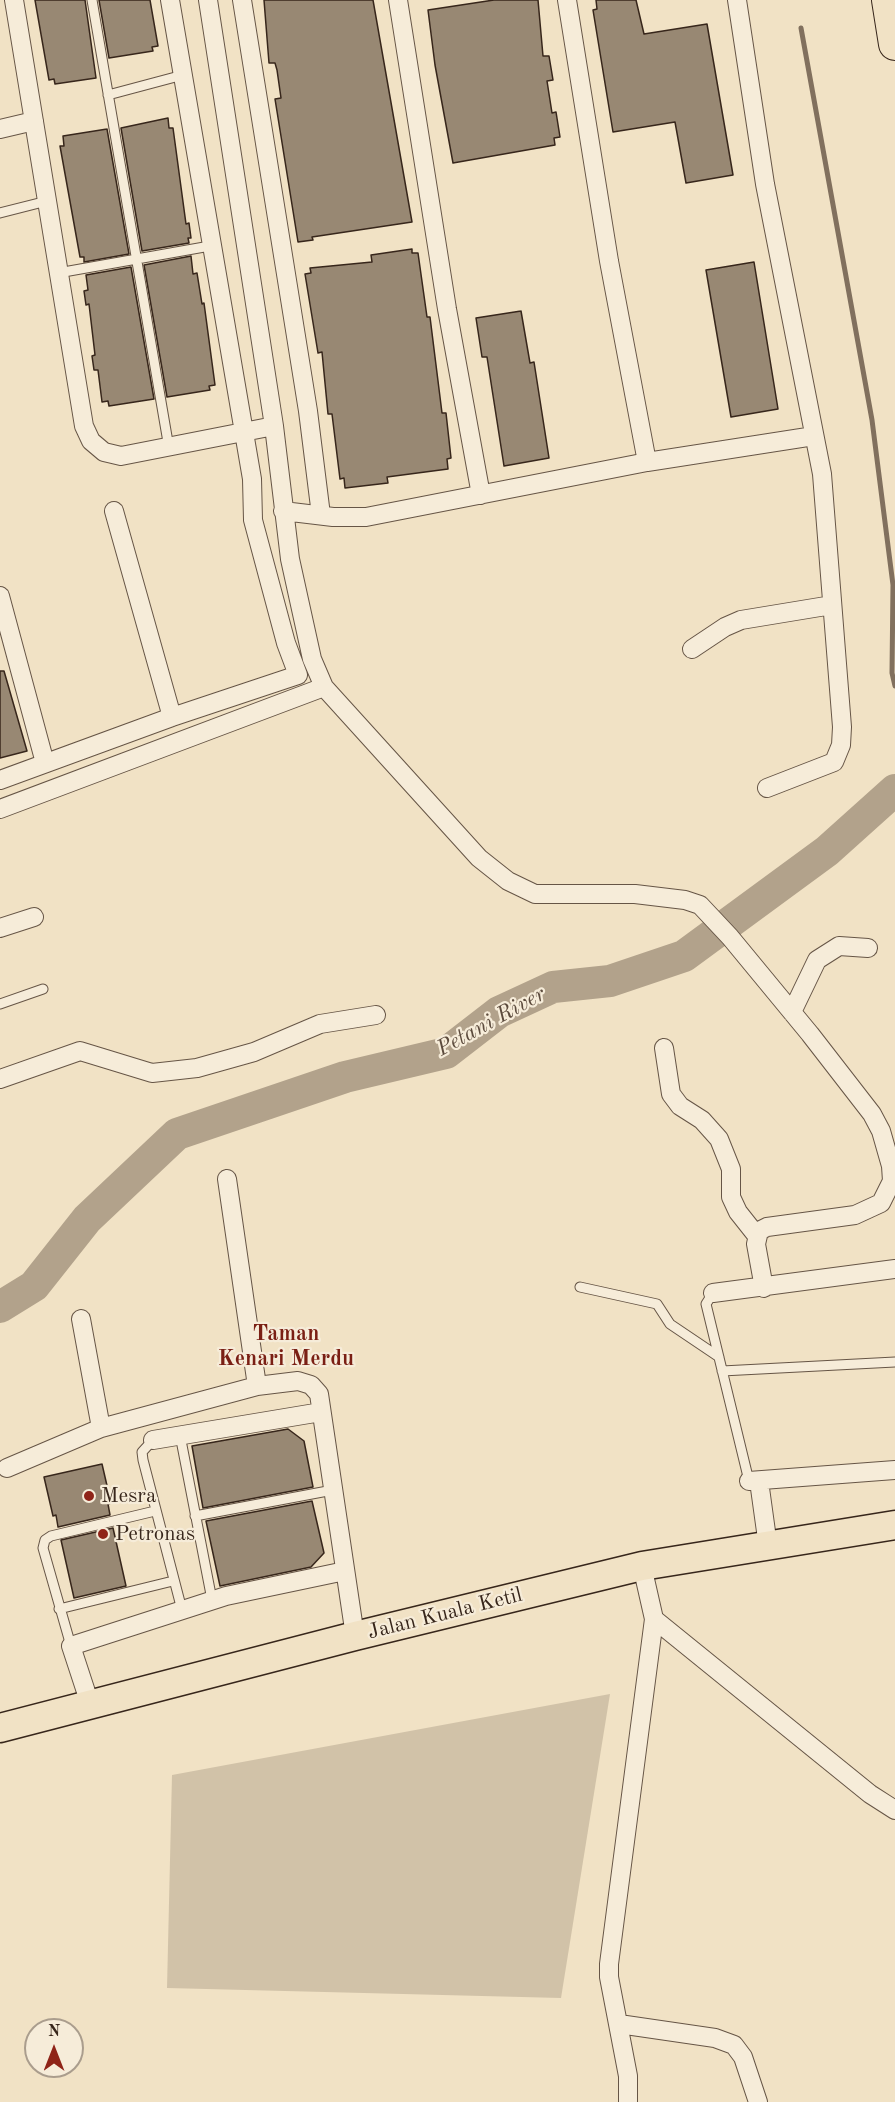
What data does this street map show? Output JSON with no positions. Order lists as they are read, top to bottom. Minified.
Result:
{"streets":{"main road":["Jalan Kuala Ketil"]},"districts":["Taman Kenari Merdu"],"water":["Petani River"],"places":["Mesra","Petronas"],"north":"top"}
